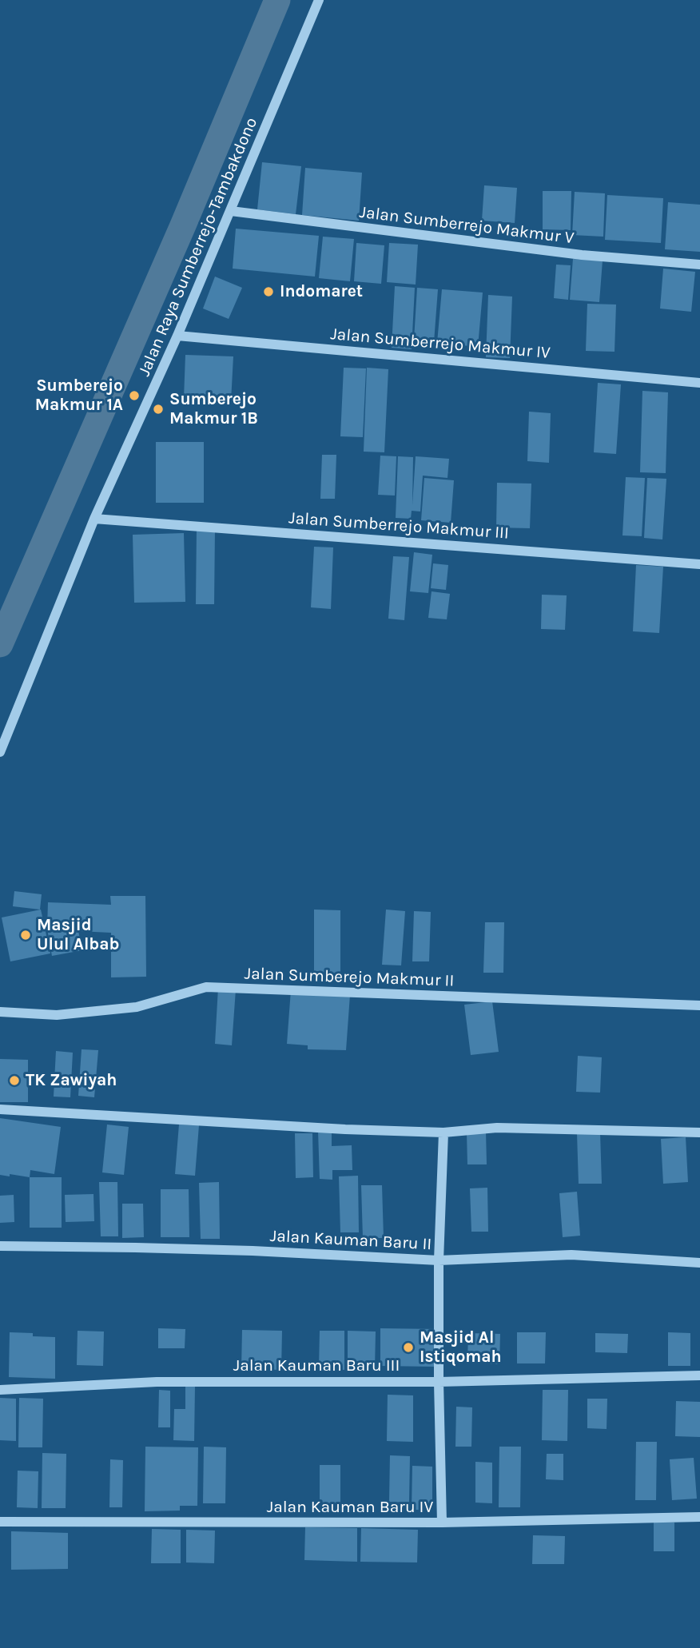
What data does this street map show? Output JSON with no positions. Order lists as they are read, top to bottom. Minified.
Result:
{"streets":{"street":["Jalan Sumberrejo Makmur V","Jalan Raya Sumberrejo-Tambakdono","Jalan Sumberrejo Makmur IV","Jalan Sumberrejo Makmur III","Jalan Sumberejo Makmur II","Jalan Kauman Baru II","Jalan Kauman Baru III","Jalan Kauman Baru IV"]},"crossings":[["Jalan Sumberrejo Makmur V","Jalan Raya Sumberrejo-Tambakdono"],["Jalan Raya Sumberrejo-Tambakdono","Jalan Sumberrejo Makmur IV"],["Jalan Raya Sumberrejo-Tambakdono","Jalan Sumberrejo Makmur III"]],"places":["Indomaret","Sumberejo Makmur 1A","Sumberejo Makmur 1B","Masjid Ulul Albab","TK Zawiyah","Masjid Al Istiqomah"]}
